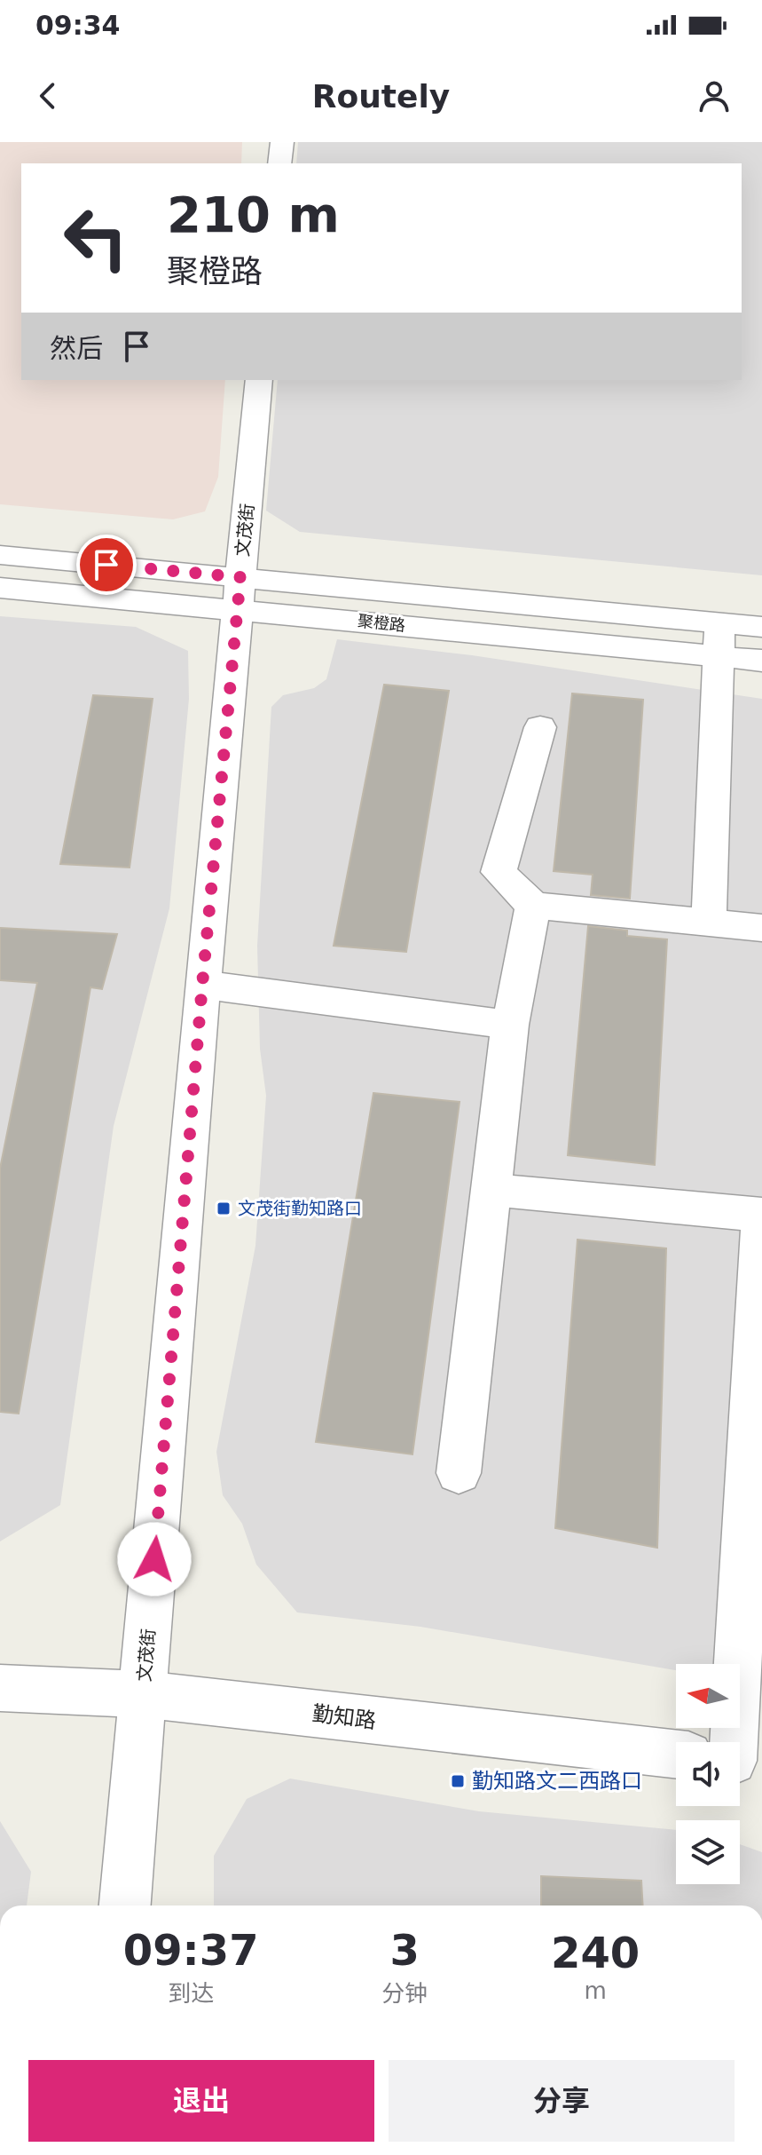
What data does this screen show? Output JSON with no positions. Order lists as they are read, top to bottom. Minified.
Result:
{"streets":{"street":["文茂街","聚橙路","勤知路"]},"crossings":[["文茂街","聚橙路"],["文茂街","勤知路"]],"places":{"transit":["文茂街勤知路口","勤知路文二西路口"]},"north":"left","page":{"status":"09:34","header":"Routely","turn":["210 m","聚橙路"],"then":"然后","eta":["09:37","到达","3","分钟","240","m"],"buttons":["退出","分享"]}}
